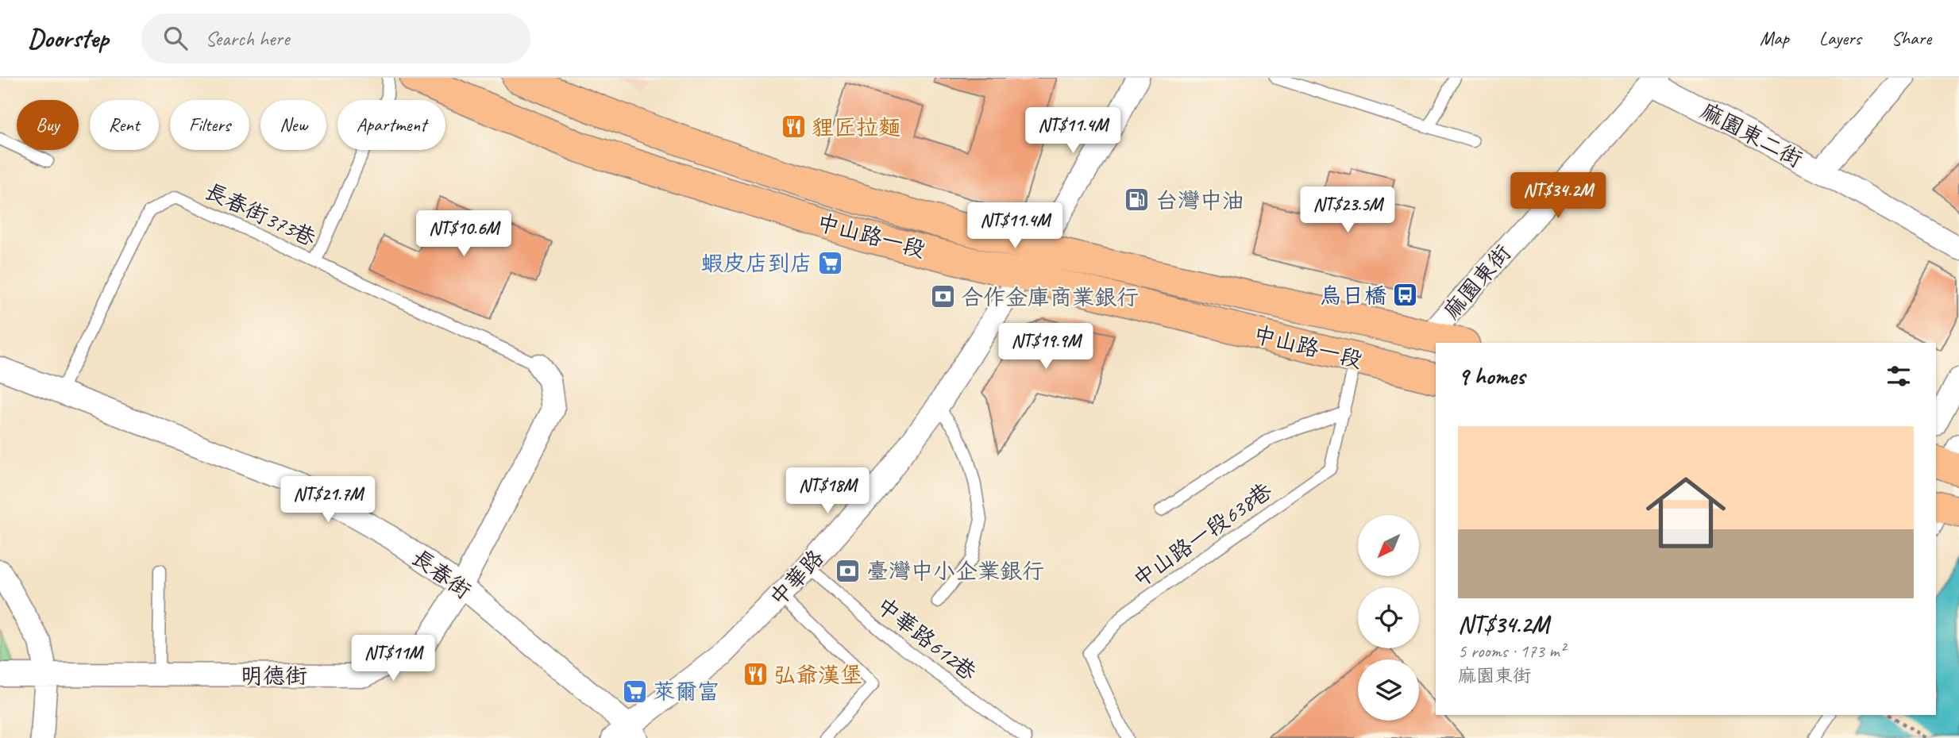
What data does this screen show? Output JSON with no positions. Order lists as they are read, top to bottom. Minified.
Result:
{"streets":{"main road":["中山路一段"],"street":["麻園東二街","麻園東街","長春街","中華路","明德街"],"lane":["長春街373巷","中山路一段638巷","中華路612巷"]},"crossings":[["麻園東二街","麻園東街"],["長春街373巷","長春街"],["長春街373巷","明德街"],["中山路一段","麻園東街"],["中山路一段","中山路一段638巷"],["中山路一段","中華路"],["長春街","中華路"],["長春街","明德街"],["中華路","中華路612巷"]],"places":{"restaurant":["貍匠拉麵","弘爺漢堡"],"fuel station":["台灣中油"],"supermarket":["蝦皮店到店","萊爾富"],"bus stop":["烏日橋"],"bank":["合作金庫商業銀行","臺灣中小企業銀行"]},"north":"bottom left","page":{"header":"Doorstep","search":"Search here","nav":["Map","Layers","Share"],"chip":["Buy","Rent","Filters","New","Apartment"],"price":["NT$11.4M","NT$34.2M","NT$23.5M","NT$11.4M","NT$10.6M","NT$19.9M","NT$18M","NT$21.7M","NT$11M"],"heading":"9 homes","list":[{"name":"NT$34.2M","note":"5 rooms · 173 m² · 麻園東街"}]}}
